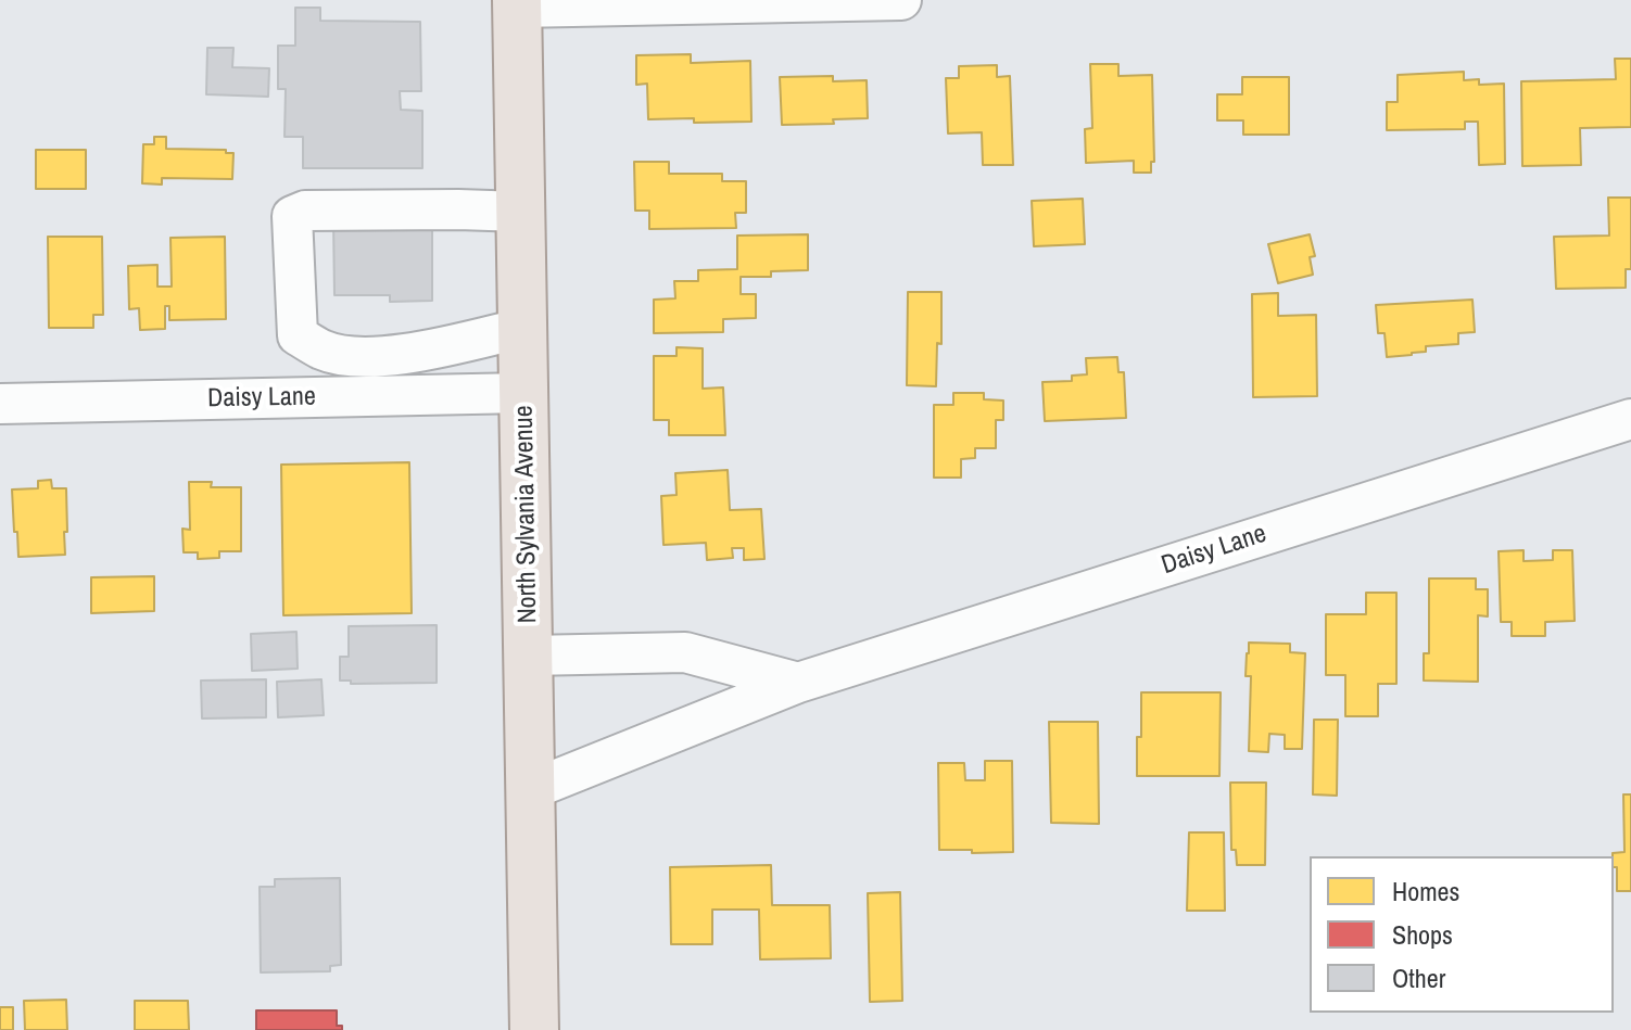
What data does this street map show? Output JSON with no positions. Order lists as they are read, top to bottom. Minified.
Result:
{"streets":{"main road":["North Sylvania Avenue"],"street":["Daisy Lane"]},"crossings":[["Daisy Lane","North Sylvania Avenue"]],"legend":["Homes","Shops","Other"]}
